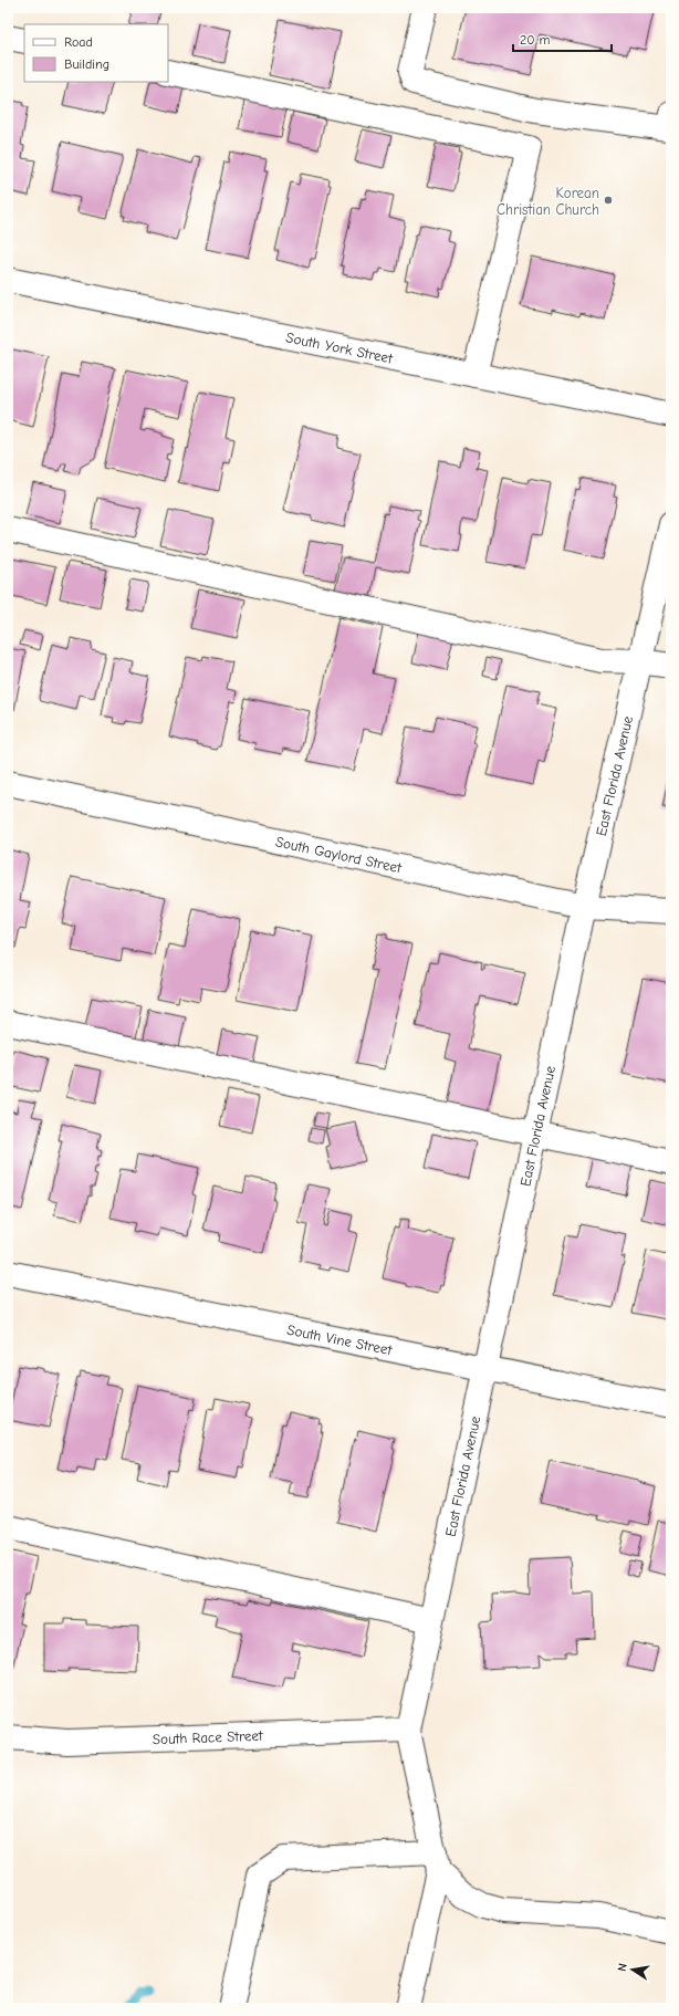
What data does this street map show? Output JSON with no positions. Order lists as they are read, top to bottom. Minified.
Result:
{"streets":{"street":["South York Street","East Florida Avenue","South Gaylord Street","South Vine Street","South Race Street"]},"crossings":[["East Florida Avenue","South Gaylord Street"],["East Florida Avenue","South Vine Street"],["East Florida Avenue","South Race Street"]],"places":["Korean Christian Church"],"legend":["Road","Building"],"scale_bar":"20 m","north":"left"}
